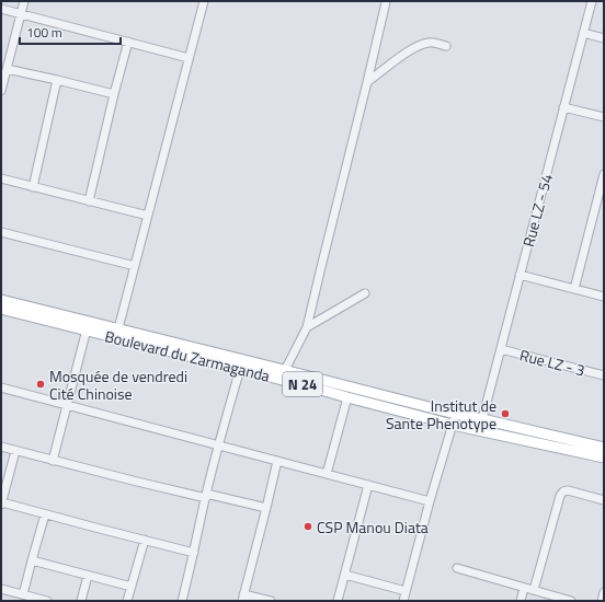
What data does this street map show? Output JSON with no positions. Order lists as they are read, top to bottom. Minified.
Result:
{"streets":{"main road":["Boulevard du Zarmaganda","N 24"],"street":["Rue LZ - 54","Rue LZ - 3"]},"crossings":[["Rue LZ - 54","Boulevard du Zarmaganda"],["Rue LZ - 54","Rue LZ - 3"]],"places":["Mosquée de vendredi Cité Chinoise","Institut de Sante Phenotype","CSP Manou Diata"],"scale_bar":"100 m"}
